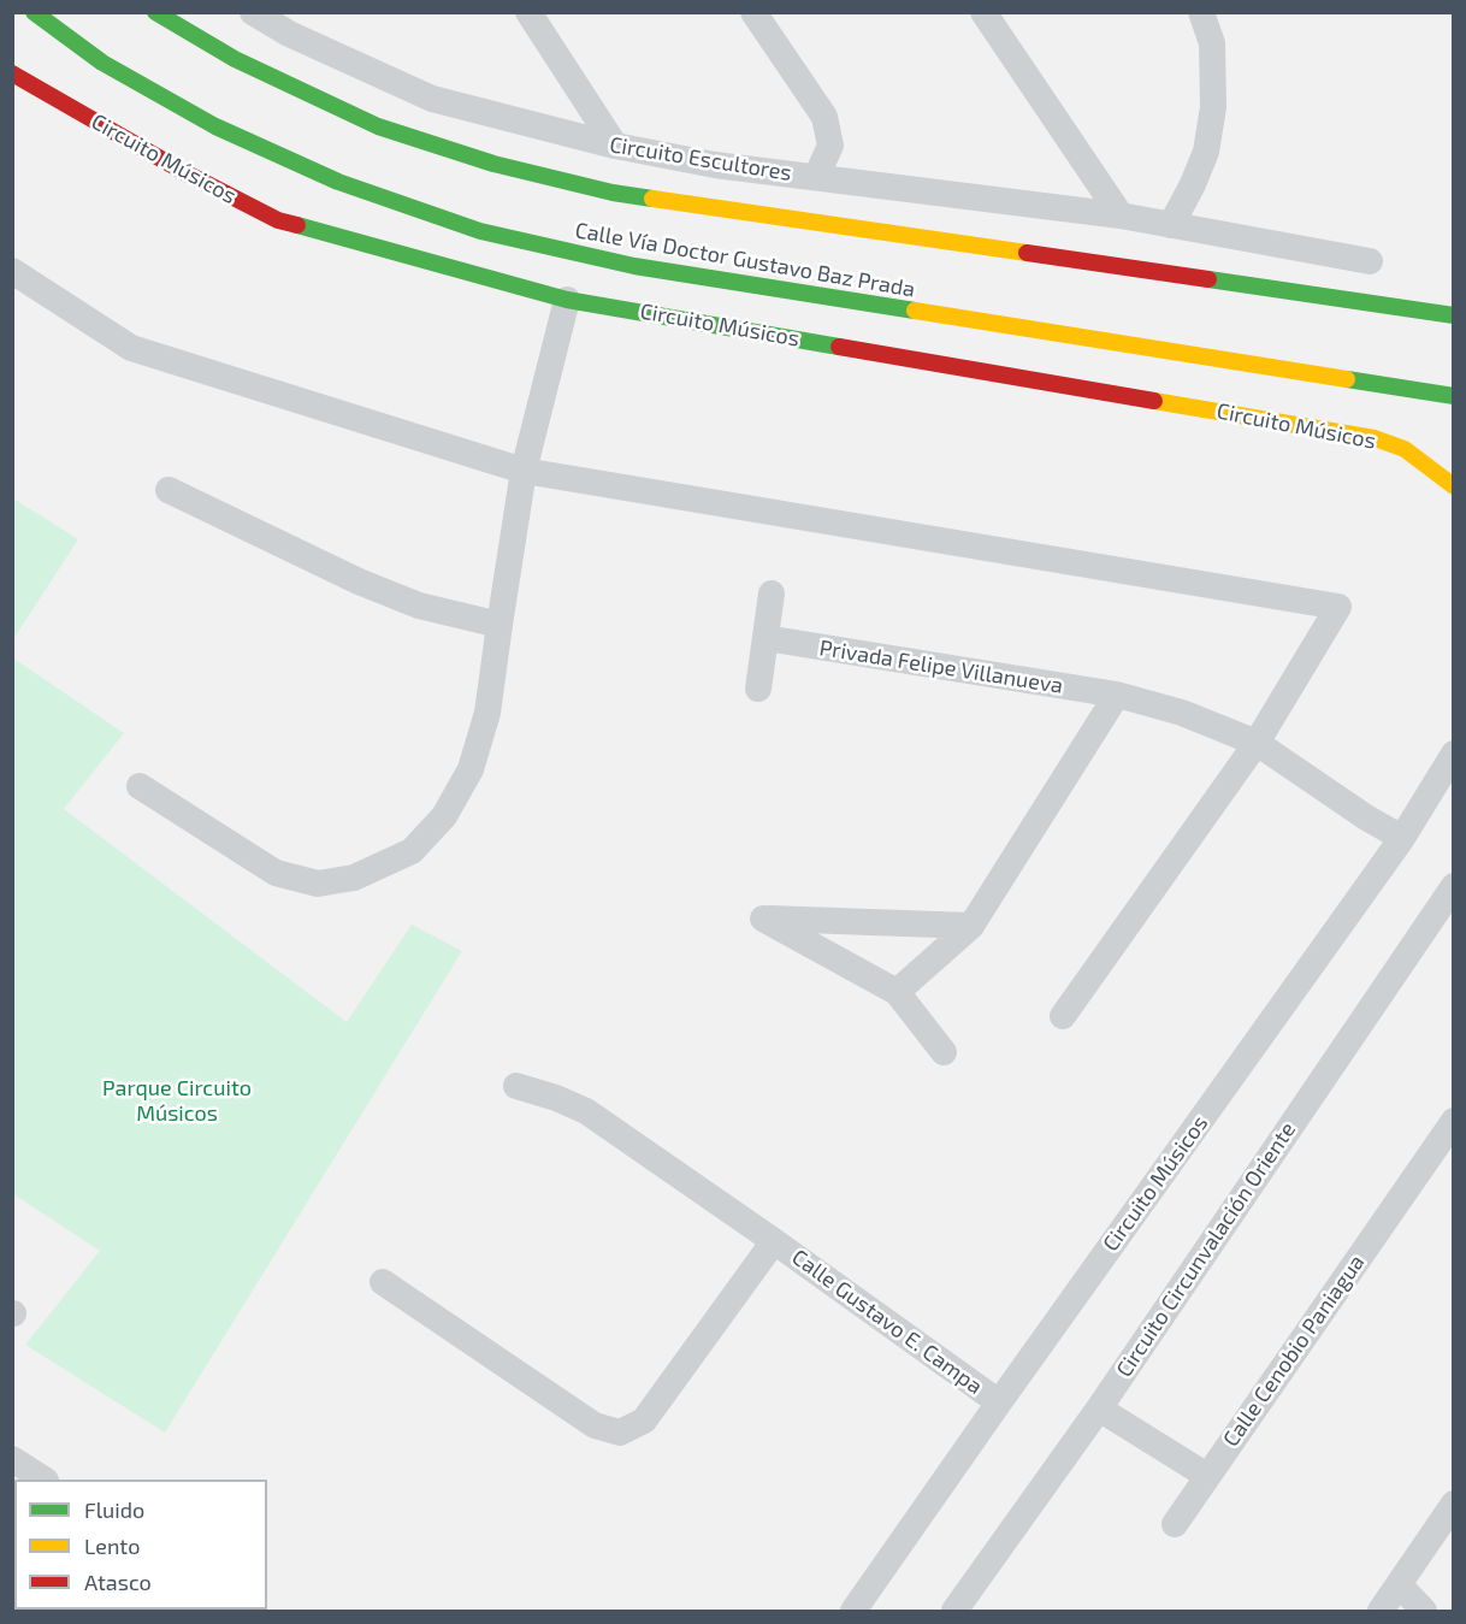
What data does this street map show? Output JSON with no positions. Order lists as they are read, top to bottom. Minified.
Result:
{"streets":{"main road":["Circuito Músicos","Calle Vía Doctor Gustavo Baz Prada"],"street":["Circuito Escultores","Privada Felipe Villanueva","Circuito Circunvalación Oriente","Calle Gustavo E. Campa","Calle Cenobio Paniagua"]},"crossings":[["Circuito Músicos","Privada Felipe Villanueva"],["Circuito Músicos","Calle Gustavo E. Campa"]],"parks":["Parque Circuito Músicos"],"legend":["Fluido","Lento","Atasco"]}
